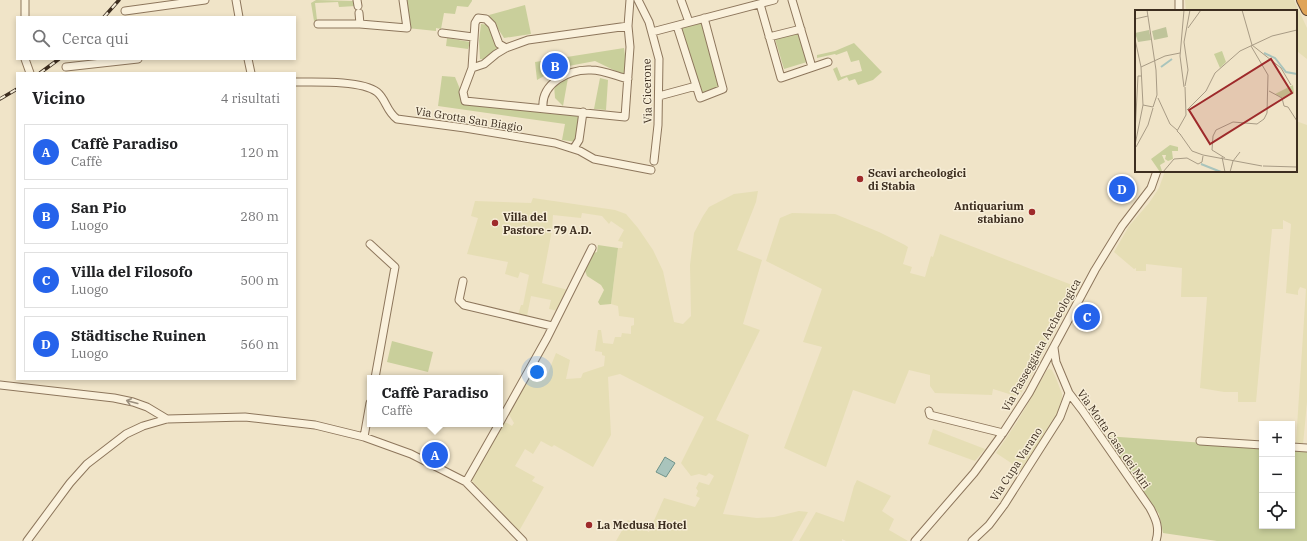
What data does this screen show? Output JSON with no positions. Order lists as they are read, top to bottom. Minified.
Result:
{"streets":{"street":["Via Cicerone","Via Grotta San Biagio","Via Passeggiata Archeologica","Via Motta Casa dei Miri","Via Cupa Varano"]},"crossings":[["Via Passeggiata Archeologica","Via Motta Casa dei Miri"],["Via Motta Casa dei Miri","Via Cupa Varano"]],"places":["Scavi archeologici di Stabia","Antiquarium stabiano","Villa del Pastore - 79 A.D.","La Medusa Hotel"],"page":{"search":"Cerca qui","pins":["B","D","C","A"],"heading":["Vicino","4 risultati"],"list":[{"mark":"A","name":"Caffè Paradiso","note":"Caffè","value":"120 m"},{"mark":"B","name":"San Pio","note":"Luogo","value":"280 m"},{"mark":"C","name":"Villa del Filosofo","note":"Luogo","value":"500 m"},{"mark":"D","name":"Städtische Ruinen","note":"Luogo","value":"560 m"}],"popup":["Caffè Paradiso","Caffè"],"map_buttons":["+","−"]}}
